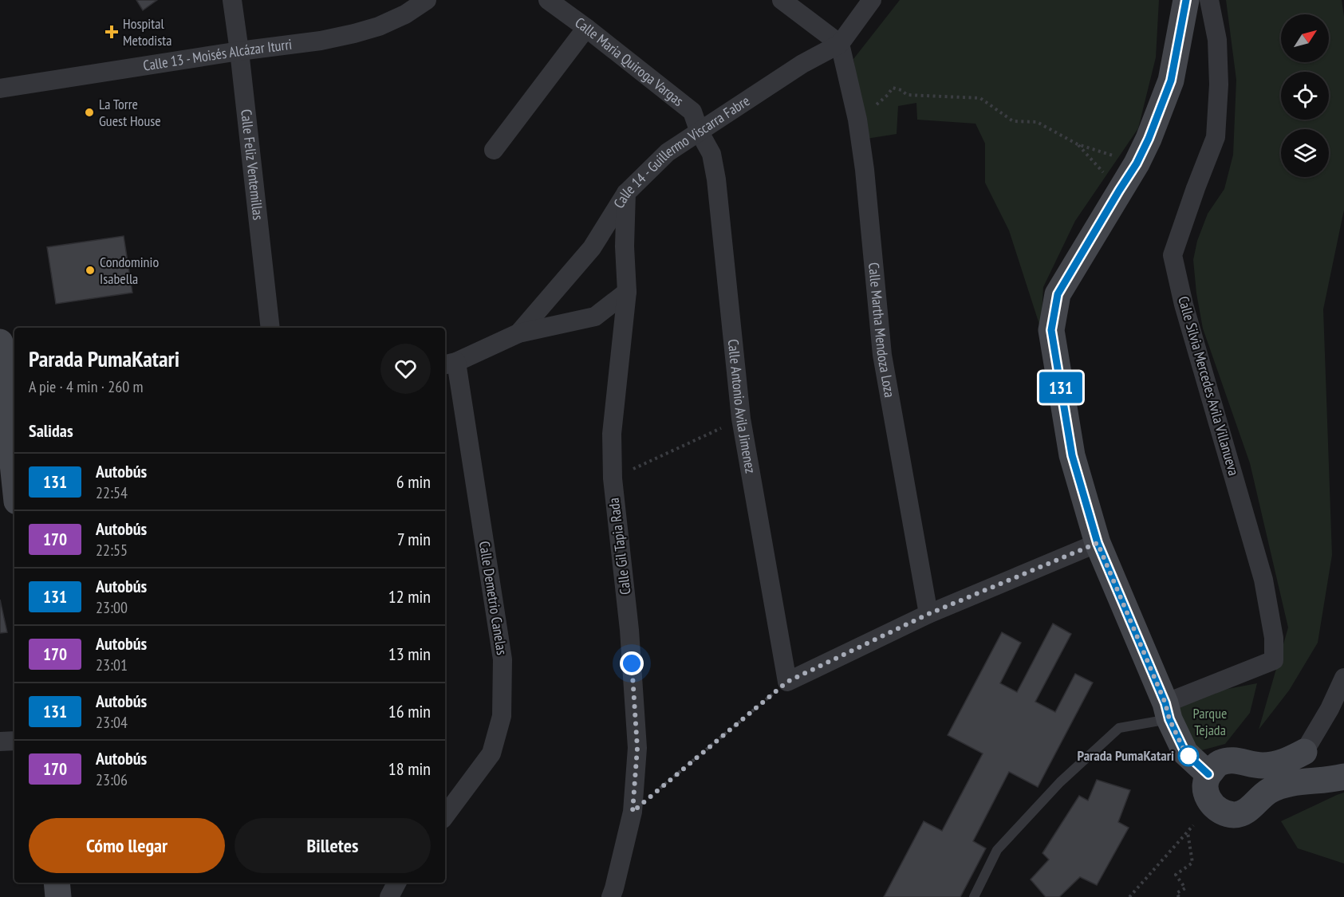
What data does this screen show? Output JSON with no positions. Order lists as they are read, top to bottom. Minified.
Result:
{"streets":{"street":["Calle 13 - Moisés Alcázar Iturri","Calle Maria Quiroga Vargas","Calle 14 - Guillermo Viscarra Fabre","Calle Feliz Ventemillas","Calle Martha Mendoza Loza","Calle Silvia Mercedes Avila Villanueva","Calle Antonio Avila Jimenez","Calle Gil Tapia Rada","Calle Demetrio Canelas"]},"crossings":[["Calle 13 - Moisés Alcázar Iturri","Calle Feliz Ventemillas"],["Calle Maria Quiroga Vargas","Calle 14 - Guillermo Viscarra Fabre"],["Calle Maria Quiroga Vargas","Calle Antonio Avila Jimenez"],["Calle 14 - Guillermo Viscarra Fabre","Calle Martha Mendoza Loza"],["Calle 14 - Guillermo Viscarra Fabre","Calle Antonio Avila Jimenez"],["Calle 14 - Guillermo Viscarra Fabre","Calle Gil Tapia Rada"],["Calle 14 - Guillermo Viscarra Fabre","Calle Demetrio Canelas"]],"parks":["Parque Tejada"],"places":{"health":["Hospital Metodista"],"other":["La Torre Guest House","Condominio Isabella","Parada PumaKatari"]},"lines":["bus line 131"],"north":"top right","page":{"on_map":"131","heading":[["Parada PumaKatari","A pie · 4 min · 260 m"],"Salidas"],"list":[{"mark":"131","name":"Autobús","note":"22:54","value":"6 min"},{"mark":"170","name":"Autobús","note":"22:55","value":"7 min"},{"mark":"131","name":"Autobús","note":"23:00","value":"12 min"},{"mark":"170","name":"Autobús","note":"23:01","value":"13 min"},{"mark":"131","name":"Autobús","note":"23:04","value":"16 min"},{"mark":"170","name":"Autobús","note":"23:06","value":"18 min"}],"buttons":["Cómo llegar","Billetes"]}}
